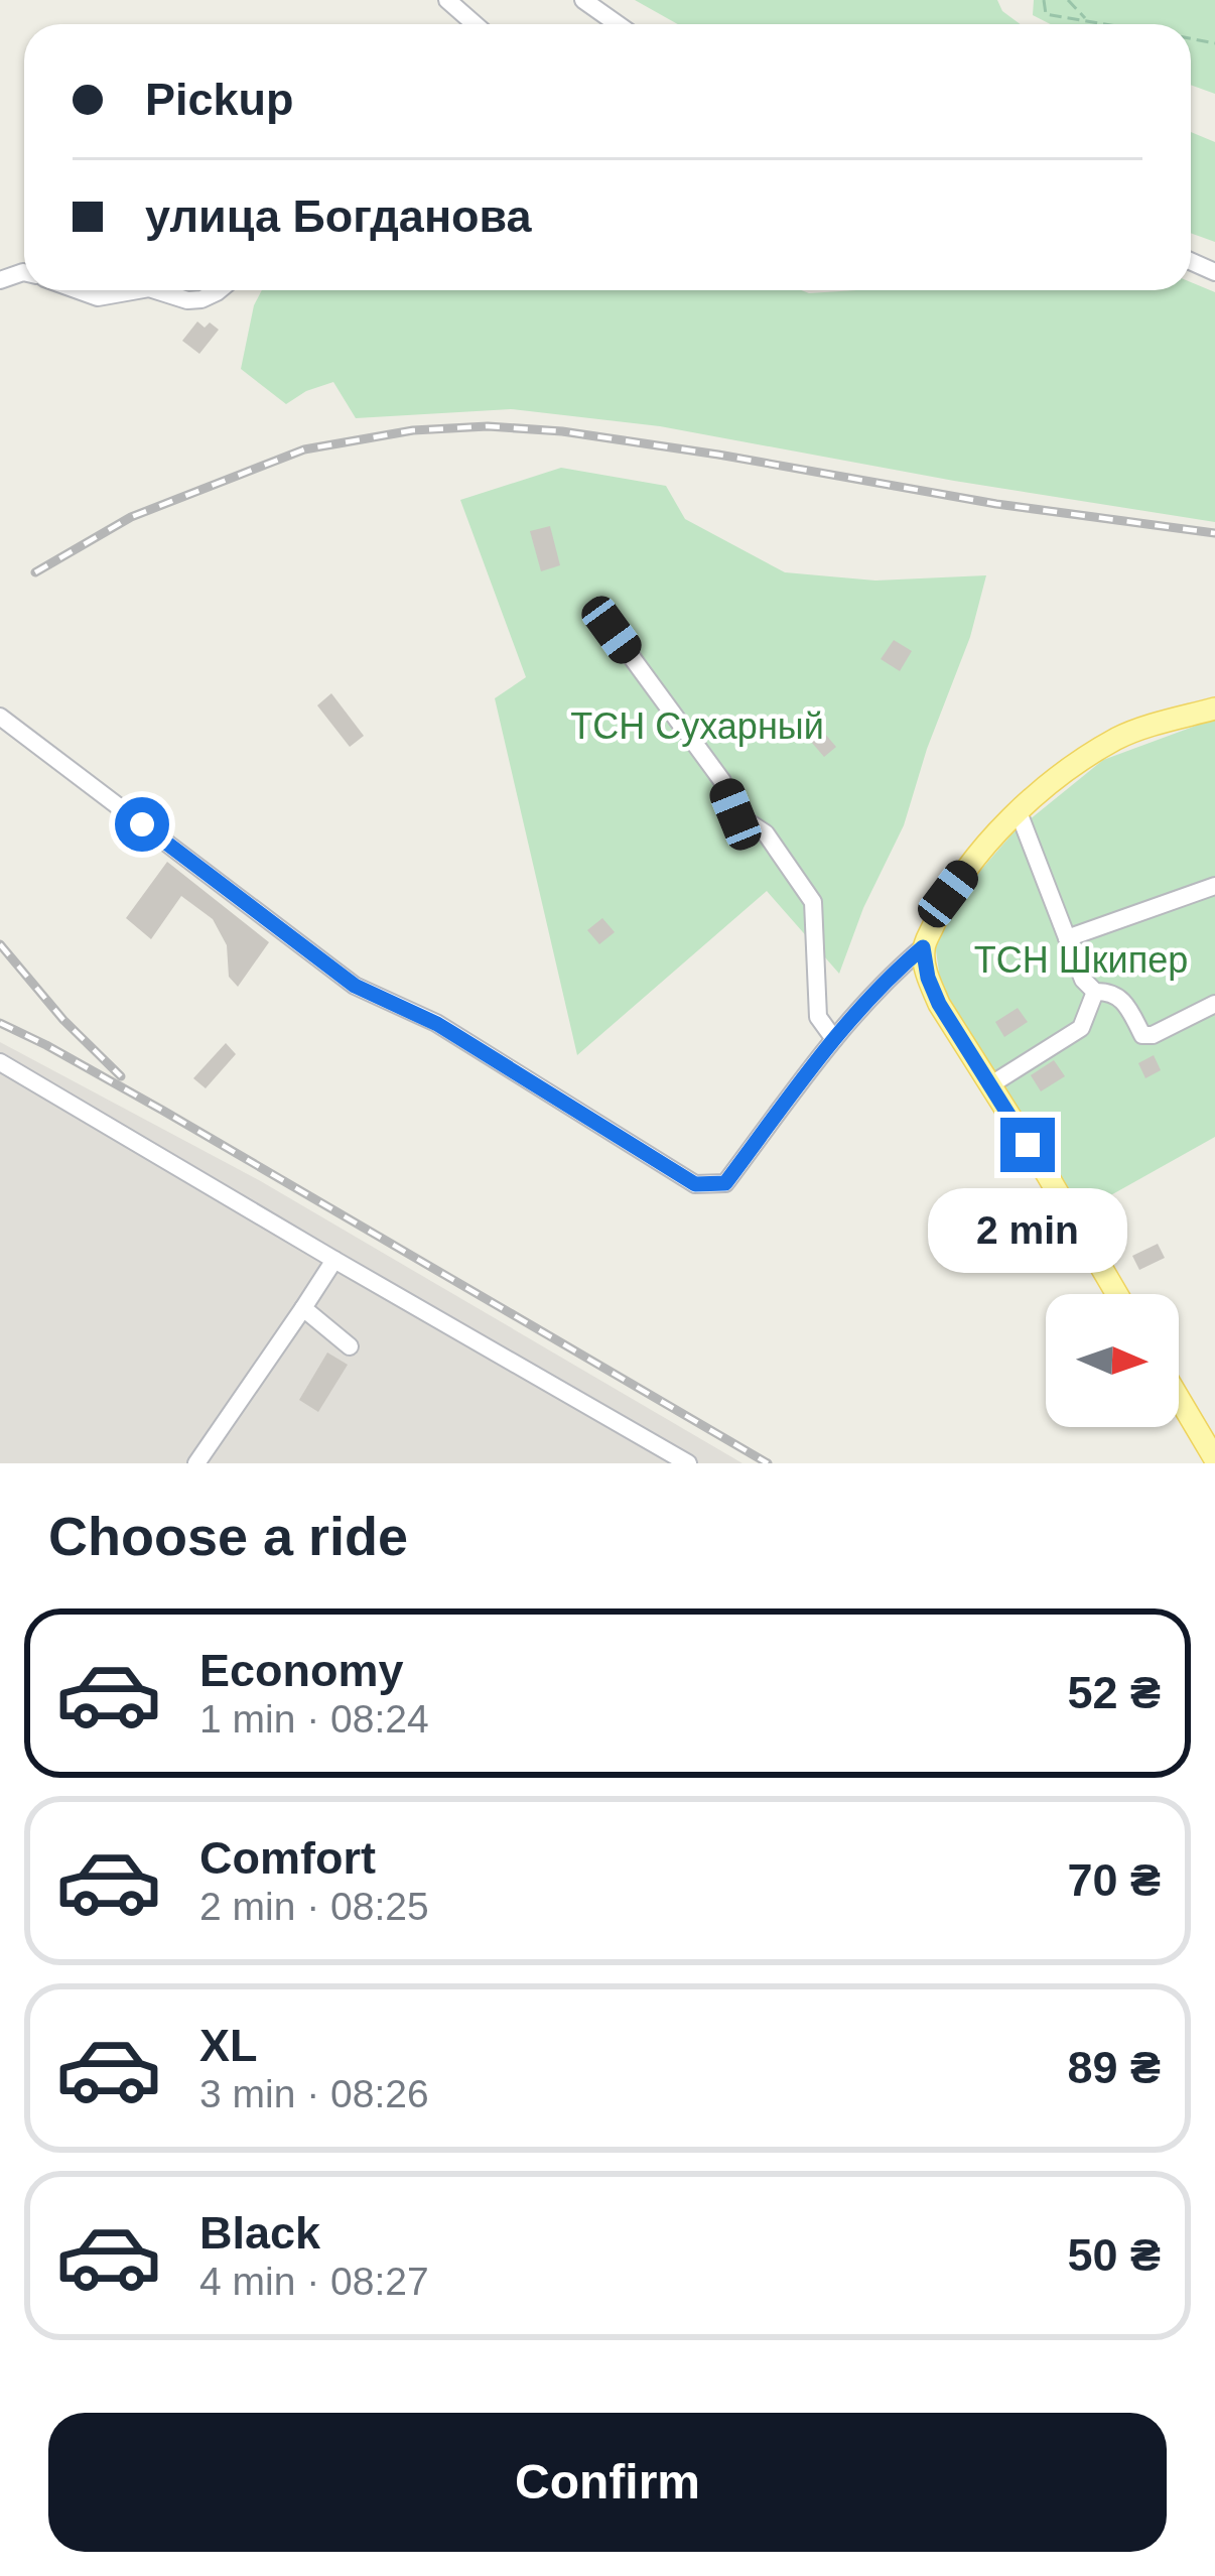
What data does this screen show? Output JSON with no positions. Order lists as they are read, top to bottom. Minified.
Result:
{"parks":["ТСН Сухарный","ТСН Шкипер"],"north":"right","page":{"banner":["Pickup","улица Богданова"],"bubble":"2 min","heading":"Choose a ride","list":[{"name":"Economy","note":"1 min · 08:24","value":"52 ₴"},{"name":"Comfort","note":"2 min · 08:25","value":"70 ₴"},{"name":"XL","note":"3 min · 08:26","value":"89 ₴"},{"name":"Black","note":"4 min · 08:27","value":"50 ₴"}],"buttons":"Confirm"}}
